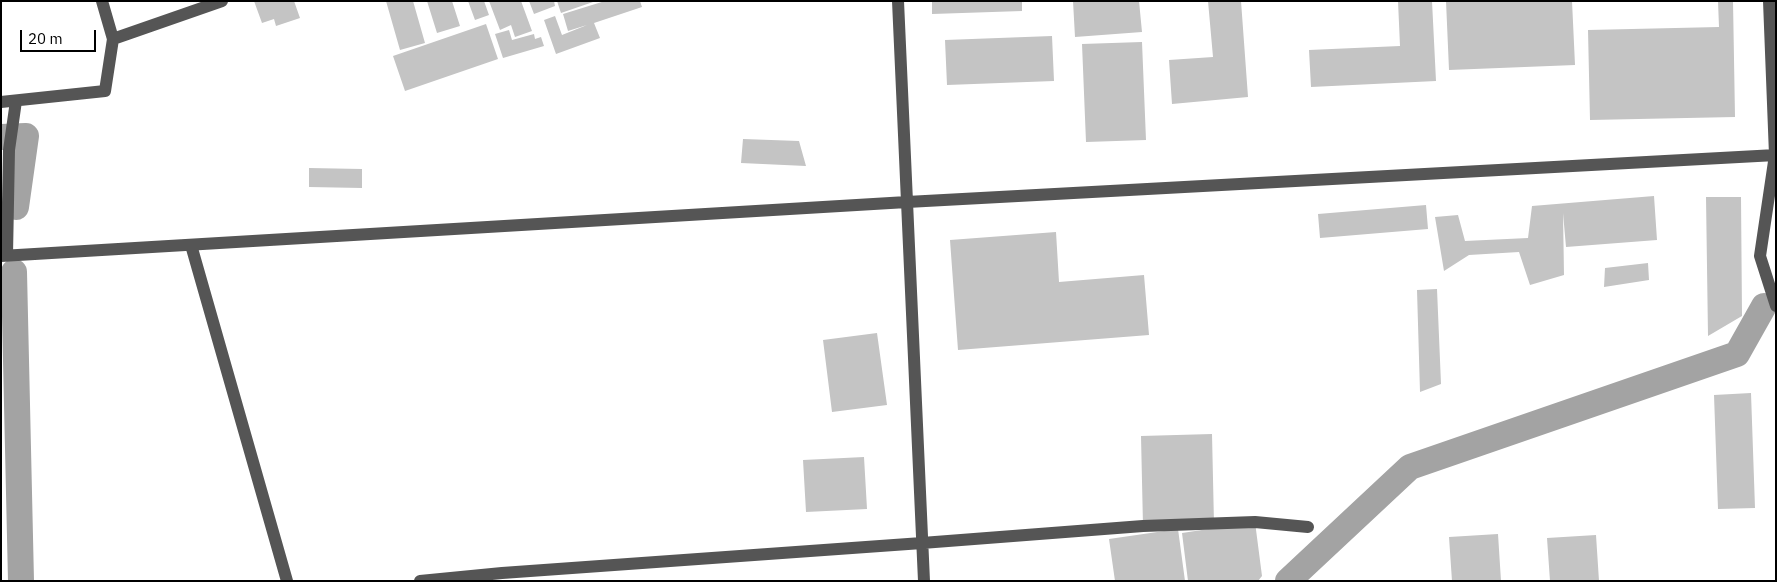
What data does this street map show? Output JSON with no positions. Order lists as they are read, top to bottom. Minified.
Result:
{"scale_bar":"20 m"}
